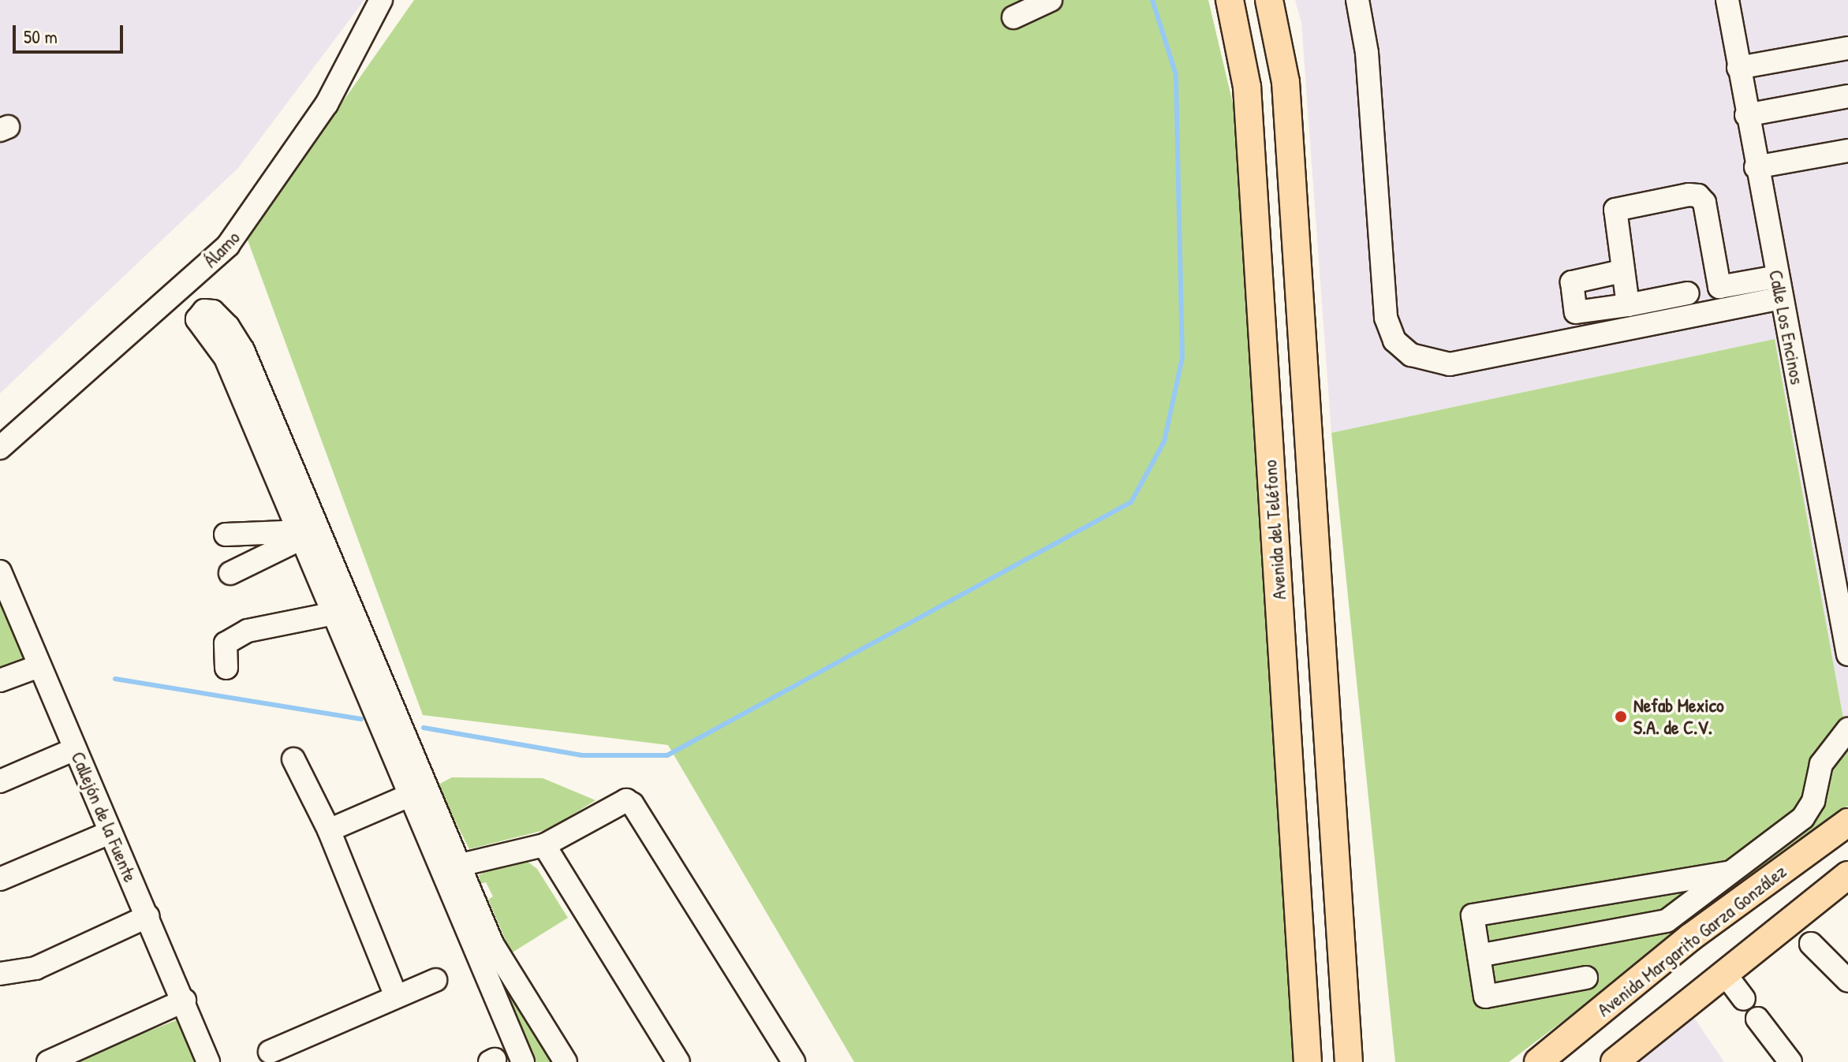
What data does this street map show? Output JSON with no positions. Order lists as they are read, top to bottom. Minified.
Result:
{"streets":{"main road":["Avenida del Teléfono","Avenida Margarito Garza González"],"street":["Álamo","Calle Los Encinos","Callejón de la Fuente"]},"places":["Nefab Mexico S.A. de C.V."],"scale_bar":"50 m"}
